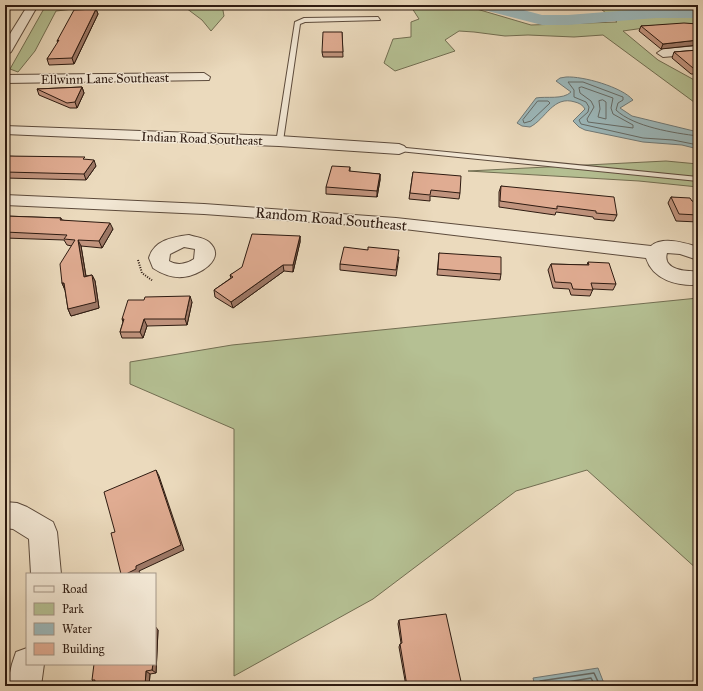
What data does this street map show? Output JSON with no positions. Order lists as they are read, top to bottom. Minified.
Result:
{"streets":{"street":["Ellwinn Lane Southeast","Indian Road Southeast","Random Road Southeast"]},"legend":["Road","Park","Water","Building"]}
